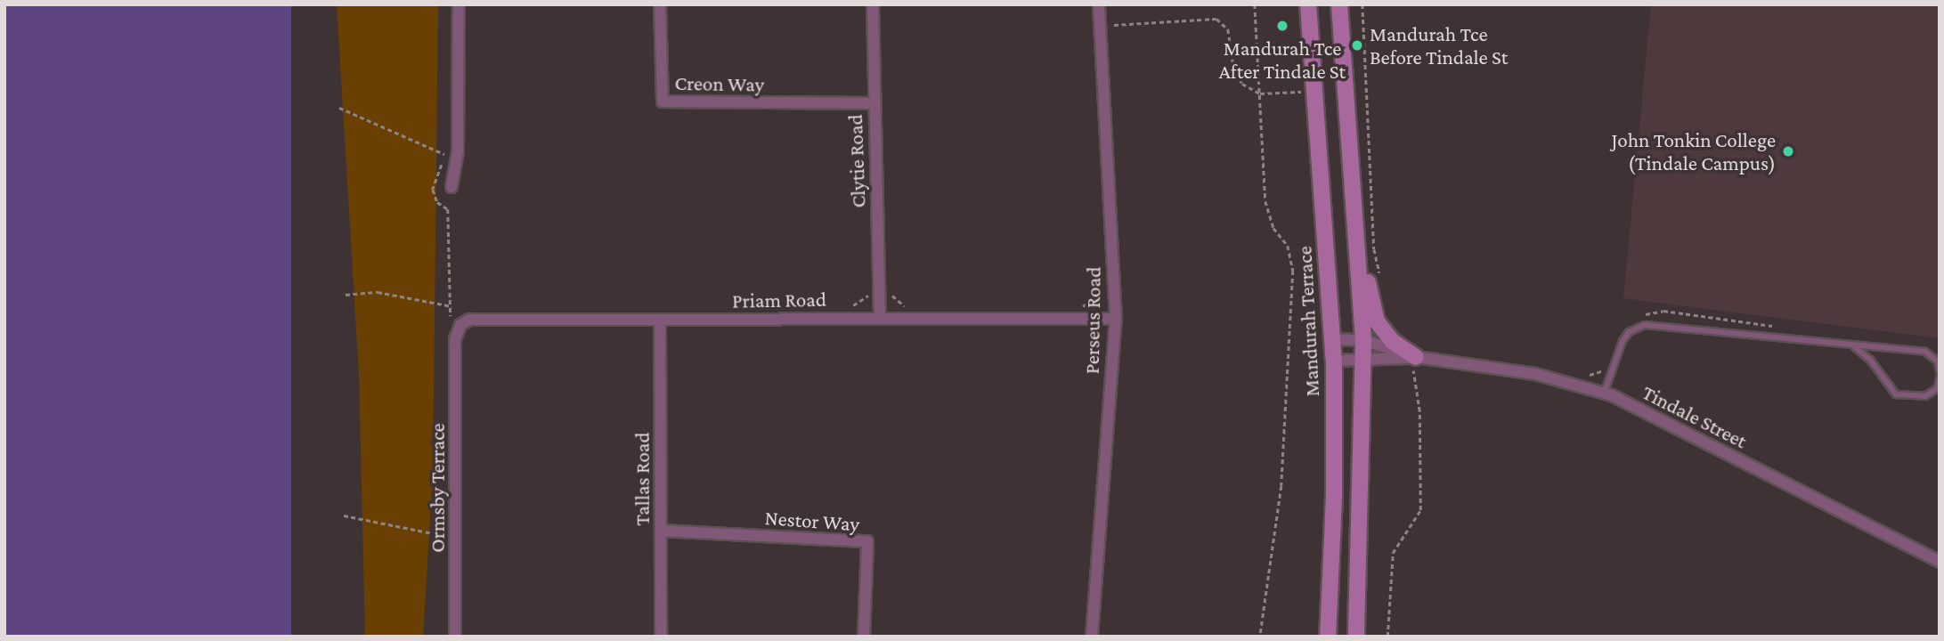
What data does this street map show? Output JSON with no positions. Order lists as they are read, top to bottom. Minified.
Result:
{"streets":{"main road":["Mandurah Terrace"],"street":["Creon Way","Clytie Road","Priam Road","Perseus Road","Tindale Street","Tallas Road","Ormsby Terrace","Nestor Way"]},"crossings":[["Creon Way","Clytie Road"],["Clytie Road","Priam Road"],["Priam Road","Perseus Road"],["Priam Road","Tallas Road"],["Priam Road","Ormsby Terrace"],["Mandurah Terrace","Tindale Street"],["Tallas Road","Nestor Way"]],"places":["Mandurah Tce After Tindale St","Mandurah Tce Before Tindale St","John Tonkin College (Tindale Campus)"]}
